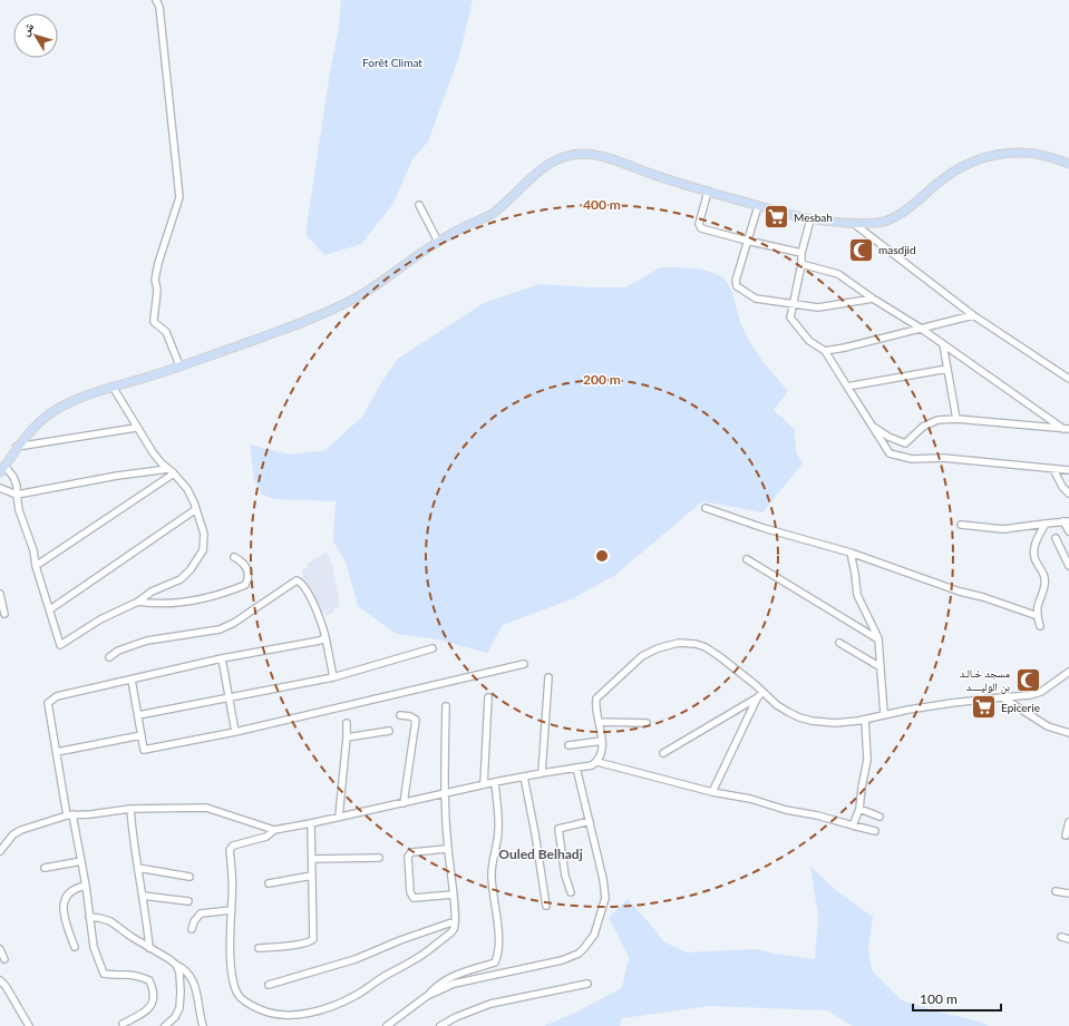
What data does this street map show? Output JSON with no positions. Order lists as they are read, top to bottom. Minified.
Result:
{"districts":["Ouled Belhadj"],"parks":["Forêt Climat"],"places":{"supermarket":["Mesbah","Epicerie"],"mosque":["masdjid","مسجد خـالـد بن الوليــــد"]},"scale_bar":"100 m","north":"top left","rings":["400 m","200 m"]}
